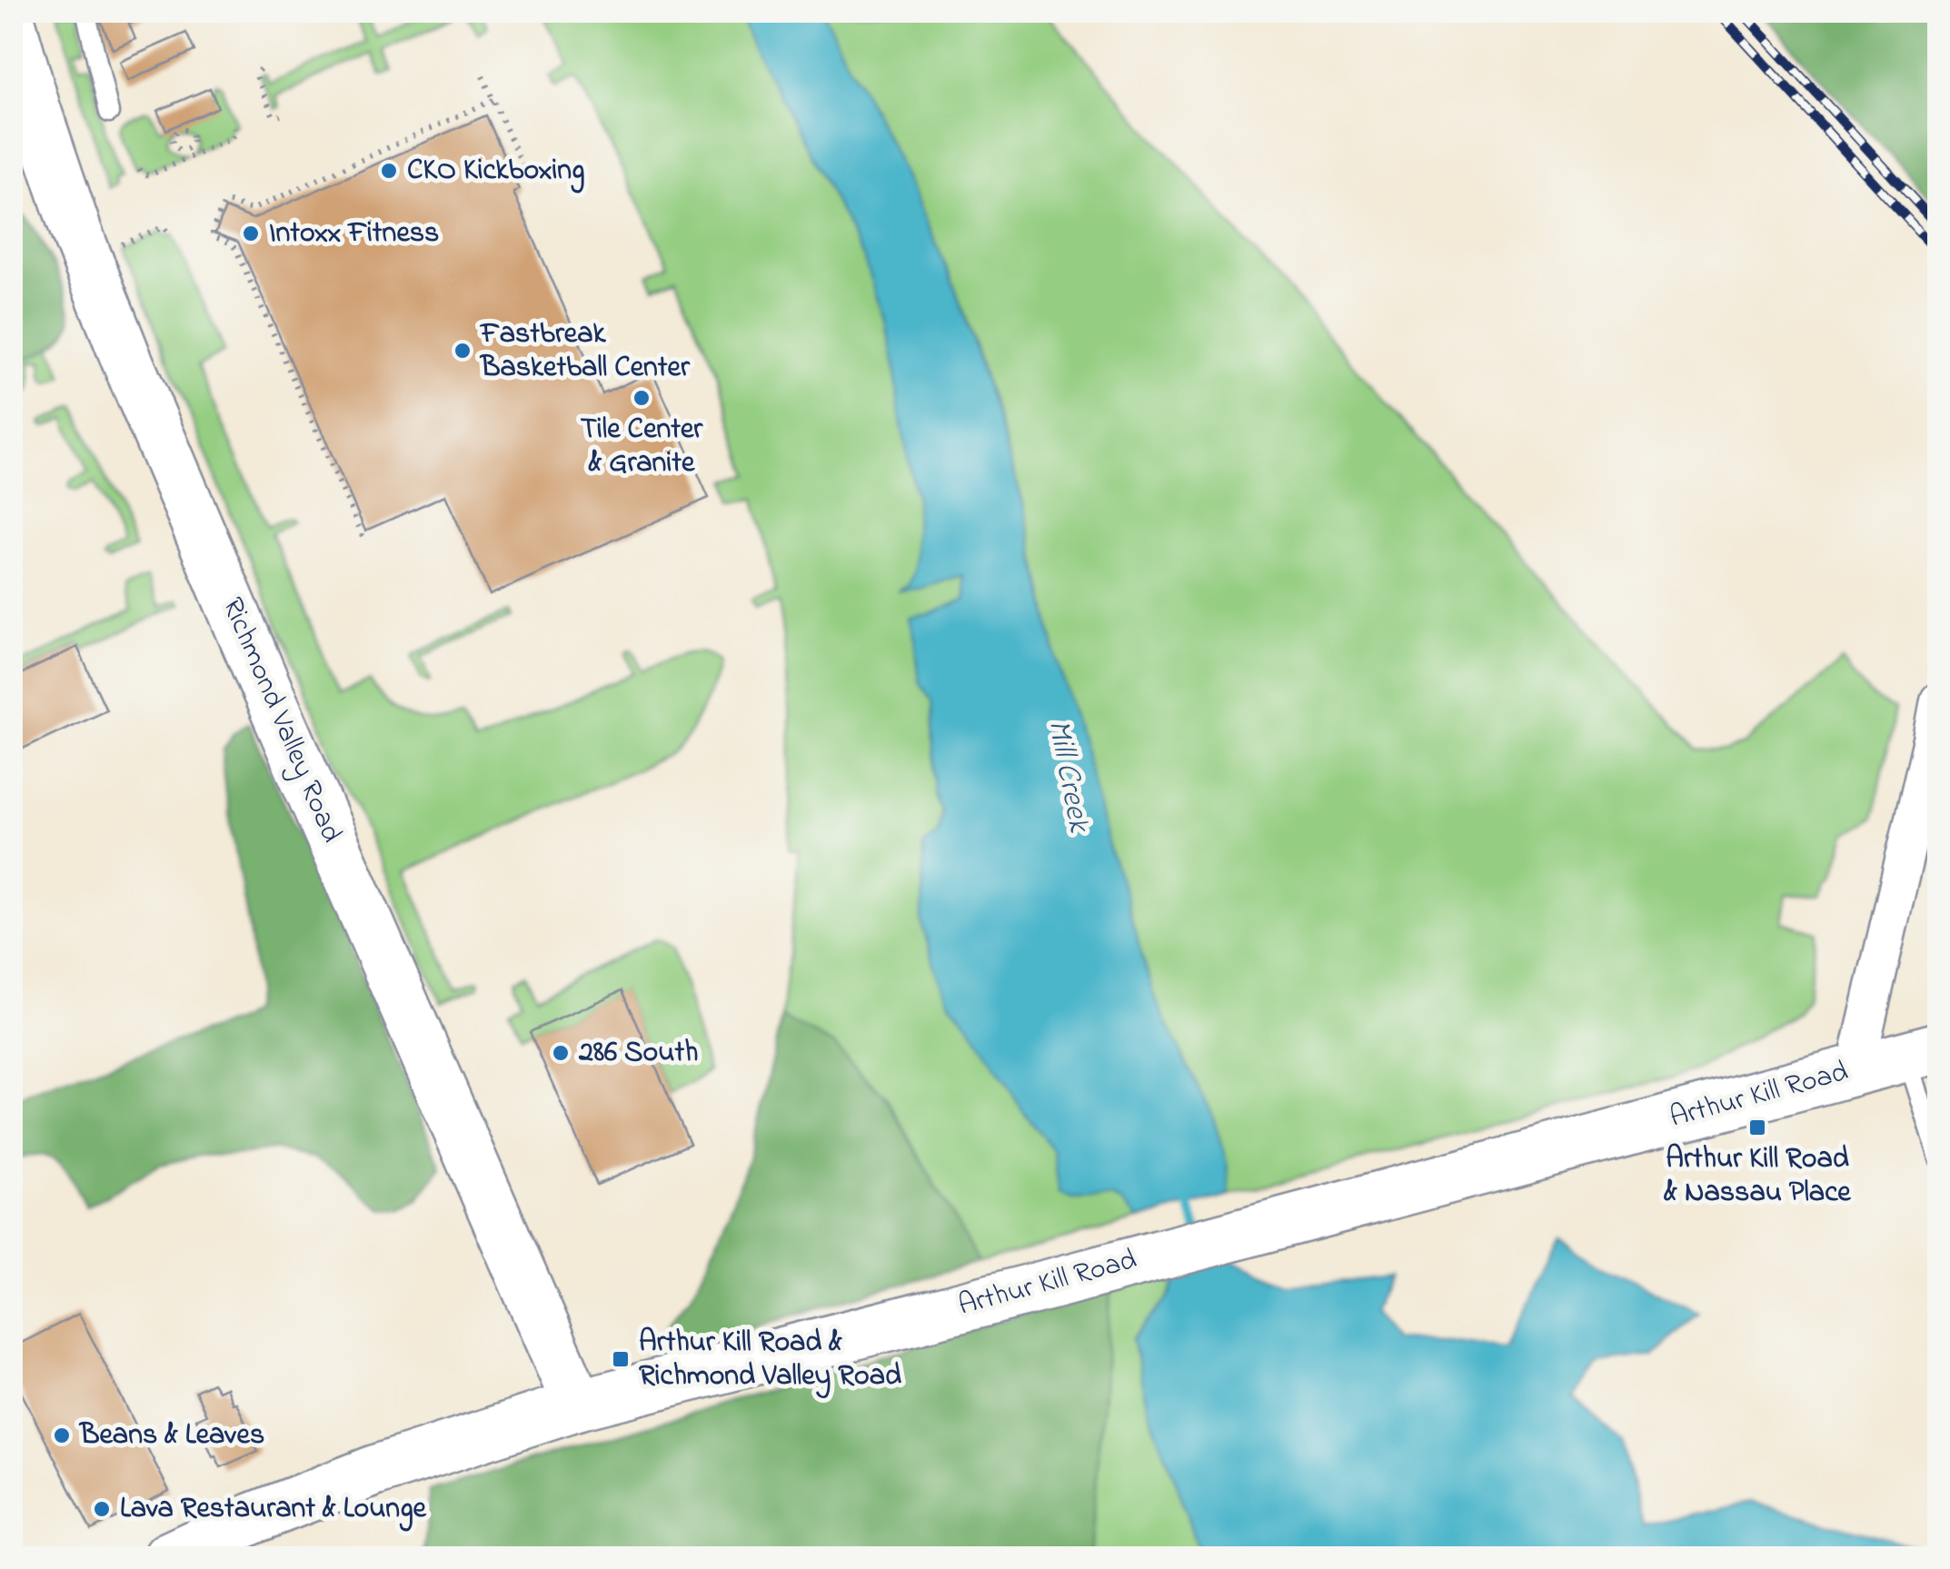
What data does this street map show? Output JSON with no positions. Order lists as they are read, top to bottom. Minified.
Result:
{"streets":{"street":["Richmond Valley Road","Arthur Kill Road"]},"crossings":[["Richmond Valley Road","Arthur Kill Road"]],"water":["Mill Creek"],"places":{"other":["CKO Kickboxing","Intoxx Fitness","Fastbreak Basketball Center","Tile Center & Granite","286 South","Beans & Leaves","Lava Restaurant & Lounge"],"transit":["Arthur Kill Road & Nassau Place","Arthur Kill Road & Richmond Valley Road"]}}
